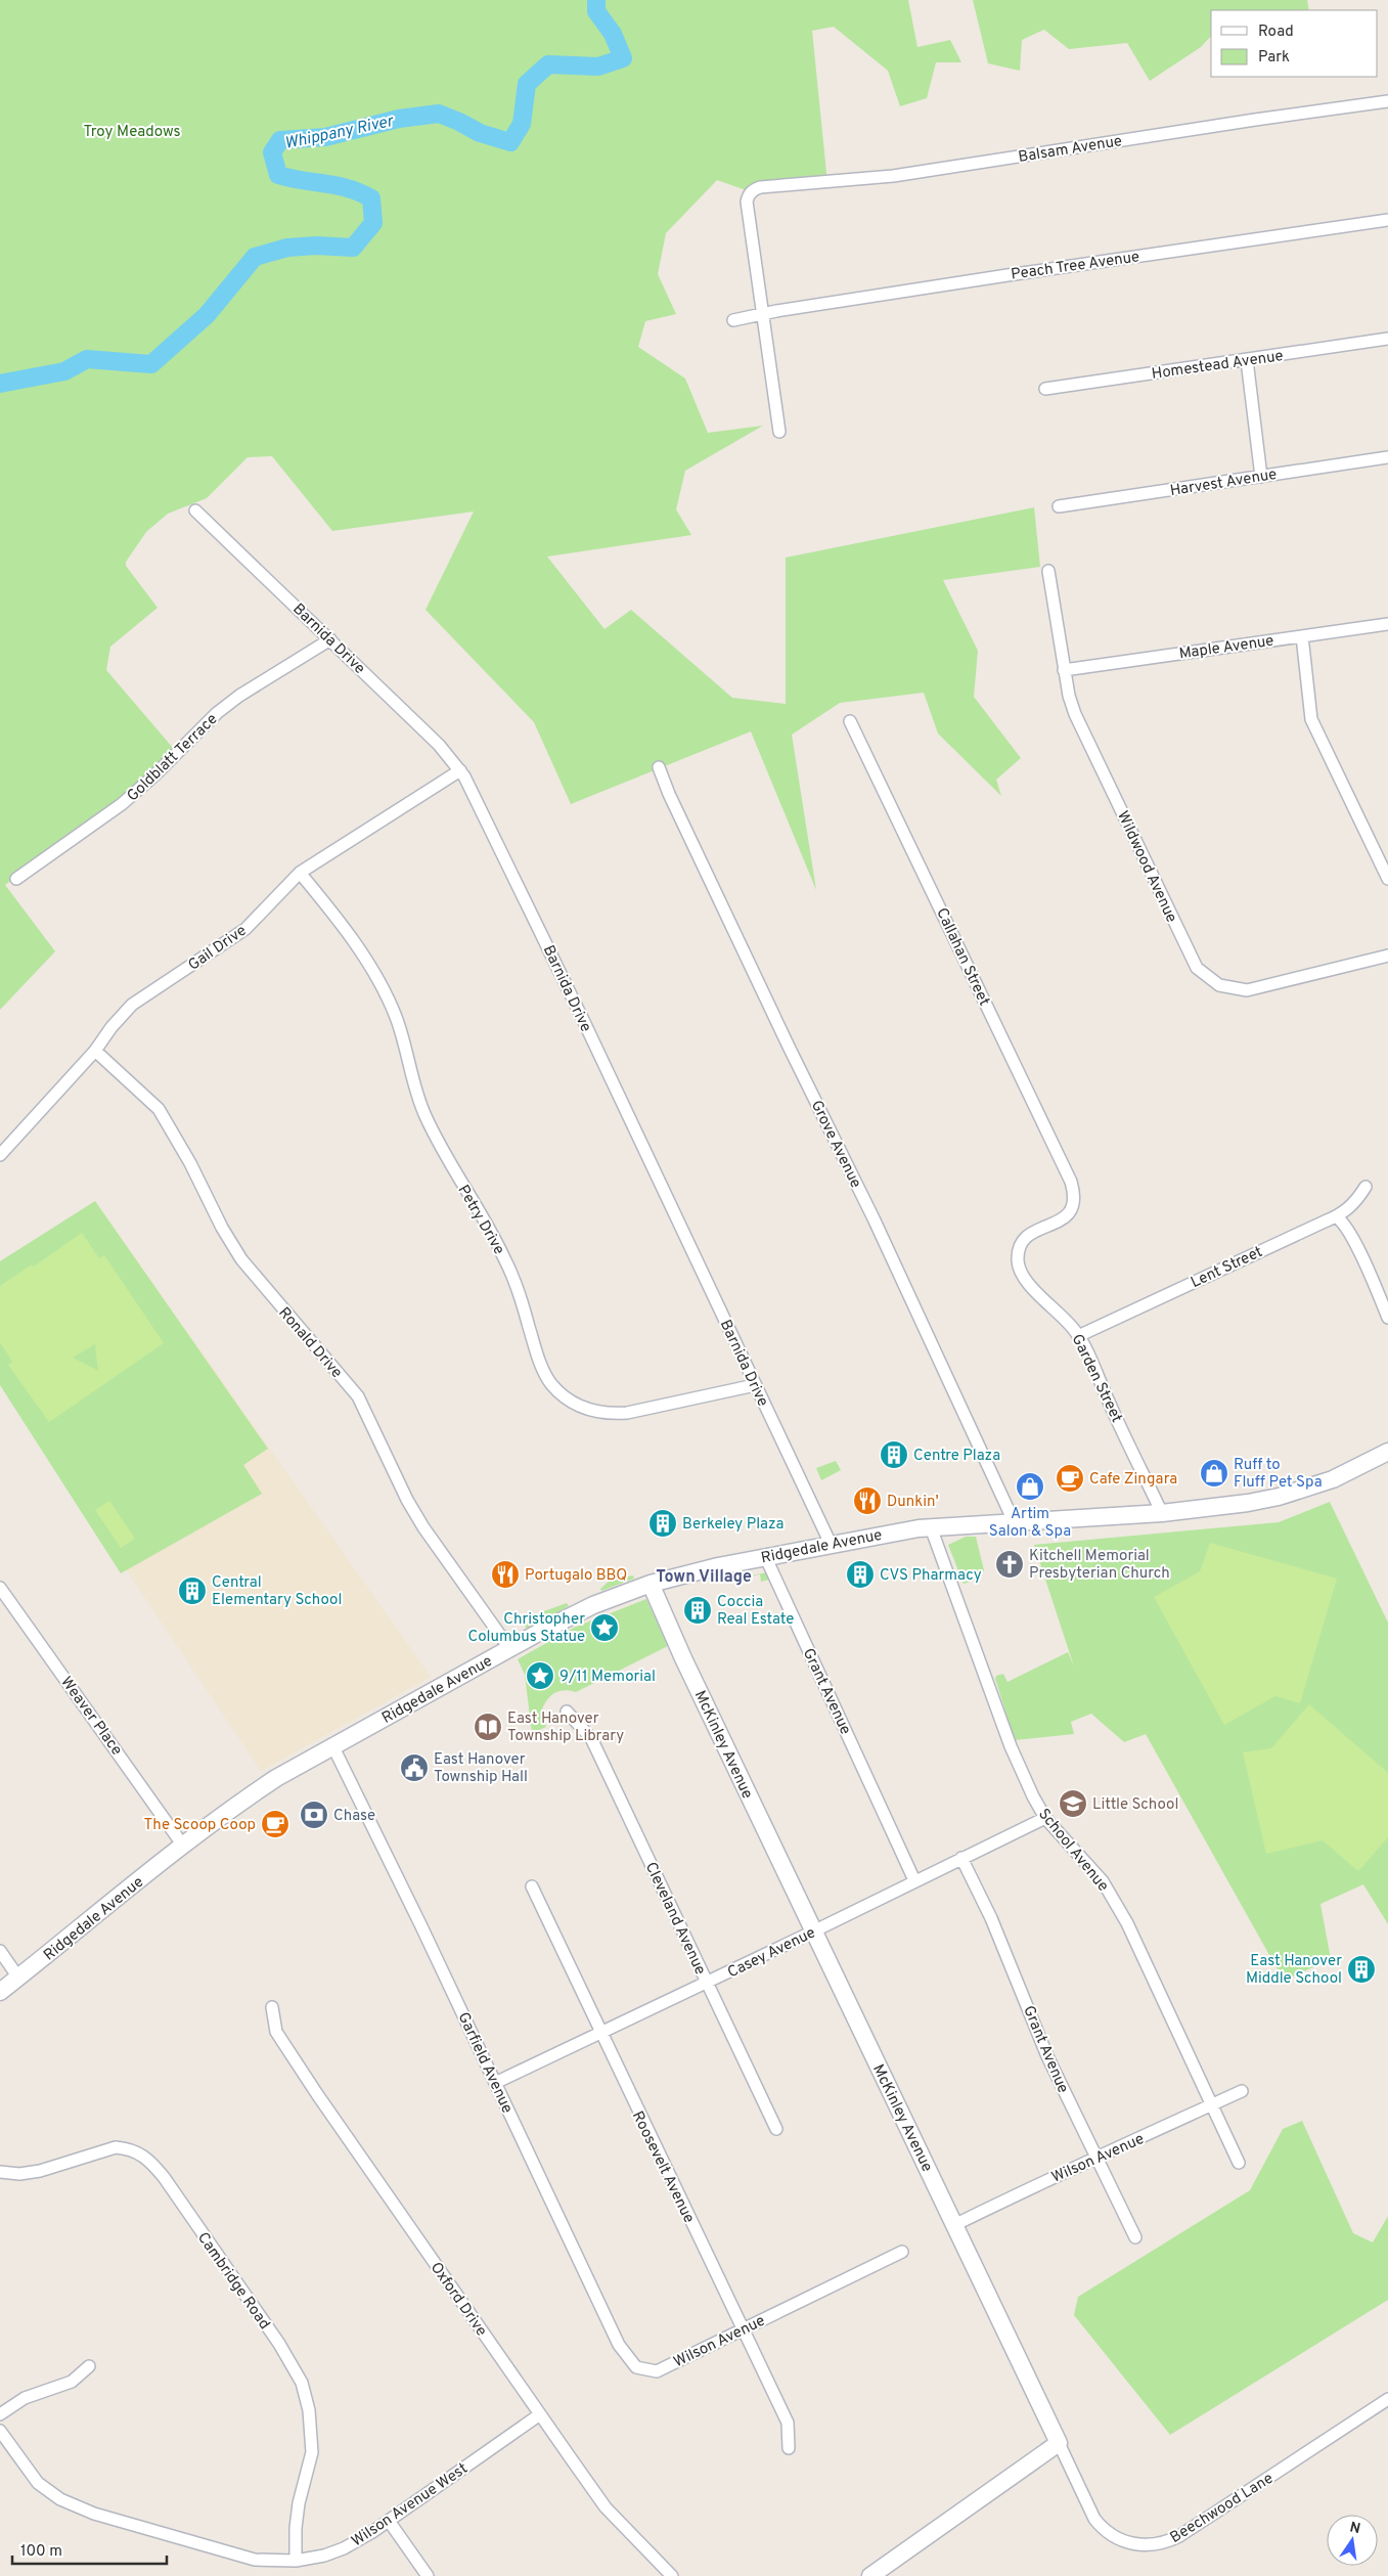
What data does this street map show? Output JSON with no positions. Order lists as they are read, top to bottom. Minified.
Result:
{"streets":{"main road":["Ridgedale Avenue","McKinley Avenue"],"street":["Balsam Avenue","Peach Tree Avenue","Homestead Avenue","Harvest Avenue","Barnida Drive","Maple Avenue","Goldblatt Terrace","Wildwood Avenue","Gail Drive","Callahan Street","Grove Avenue","Petry Drive","Lent Street","Ronald Drive","Garden Street","Grant Avenue","Weaver Place","School Avenue","Cleveland Avenue","Casey Avenue","Garfield Avenue","Wilson Avenue","Roosevelt Avenue","Cambridge Road","Oxford Drive","Wilson Avenue West","Beechwood Lane"]},"crossings":[["Balsam Avenue","Peach Tree Avenue"],["Barnida Drive","Goldblatt Terrace"],["Barnida Drive","Gail Drive"],["Barnida Drive","Petry Drive"],["Barnida Drive","Ridgedale Avenue"],["Maple Avenue","Wildwood Avenue"],["Gail Drive","Petry Drive"],["Gail Drive","Ronald Drive"],["Callahan Street","Garden Street"],["Grove Avenue","Ridgedale Avenue"],["Lent Street","Garden Street"],["Ronald Drive","Ridgedale Avenue"],["Garden Street","Ridgedale Avenue"],["Ridgedale Avenue","Grant Avenue"],["Ridgedale Avenue","Weaver Place"],["Ridgedale Avenue","McKinley Avenue"],["Ridgedale Avenue","School Avenue"],["Ridgedale Avenue","Garfield Avenue"],["Grant Avenue","Casey Avenue"],["Grant Avenue","Wilson Avenue"],["McKinley Avenue","Casey Avenue"],["McKinley Avenue","Wilson Avenue"],["McKinley Avenue","Beechwood Lane"],["School Avenue","Casey Avenue"],["School Avenue","Wilson Avenue"],["Cleveland Avenue","Casey Avenue"],["Casey Avenue","Garfield Avenue"],["Casey Avenue","Roosevelt Avenue"],["Garfield Avenue","Wilson Avenue"],["Wilson Avenue","Roosevelt Avenue"],["Cambridge Road","Wilson Avenue West"],["Oxford Drive","Wilson Avenue West"]],"districts":["Town Village"],"water":["Whippany River"],"parks":["Troy Meadows"],"places":{"building":["Centre Plaza","Berkeley Plaza","CVS Pharmacy","Central Elementary School","Coccia Real Estate","East Hanover Middle School"],"shop":["Ruff to Fluff Pet Spa","Artim Salon & Spa"],"cafe":["Cafe Zingara","The Scoop Coop"],"restaurant":["Dunkin'","Portugalo BBQ"],"church":["Kitchell Memorial Presbyterian Church"],"place":["Christopher Columbus Statue","9/11 Memorial"],"library":["East Hanover Township Library"],"public building":["East Hanover Township Hall"],"school or university":["Little School"],"bank":["Chase"]},"legend":["Road","Park"],"scale_bar":"100 m","north":"top"}
